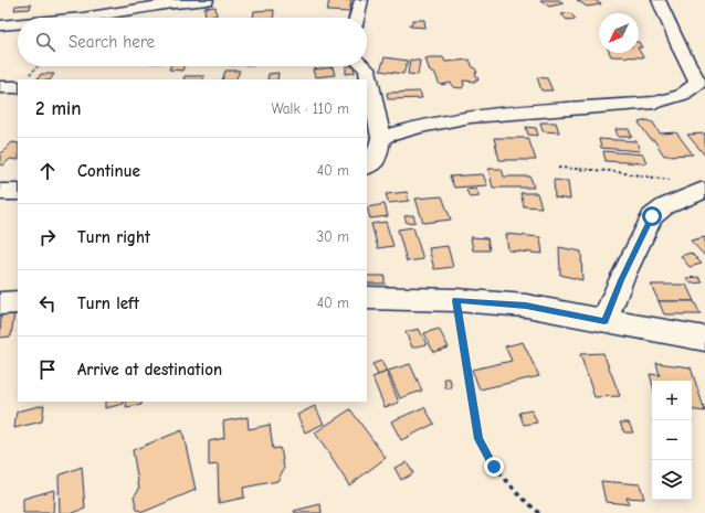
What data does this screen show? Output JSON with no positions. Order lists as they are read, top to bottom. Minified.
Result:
{"north":"bottom left","page":{"search":"Search here","heading":["2 min","Walk · 110 m"],"list":[["Continue","40 m"],["Turn right","30 m"],["Turn left","40 m"],"Arrive at destination"],"map_buttons":["+","−"]}}
